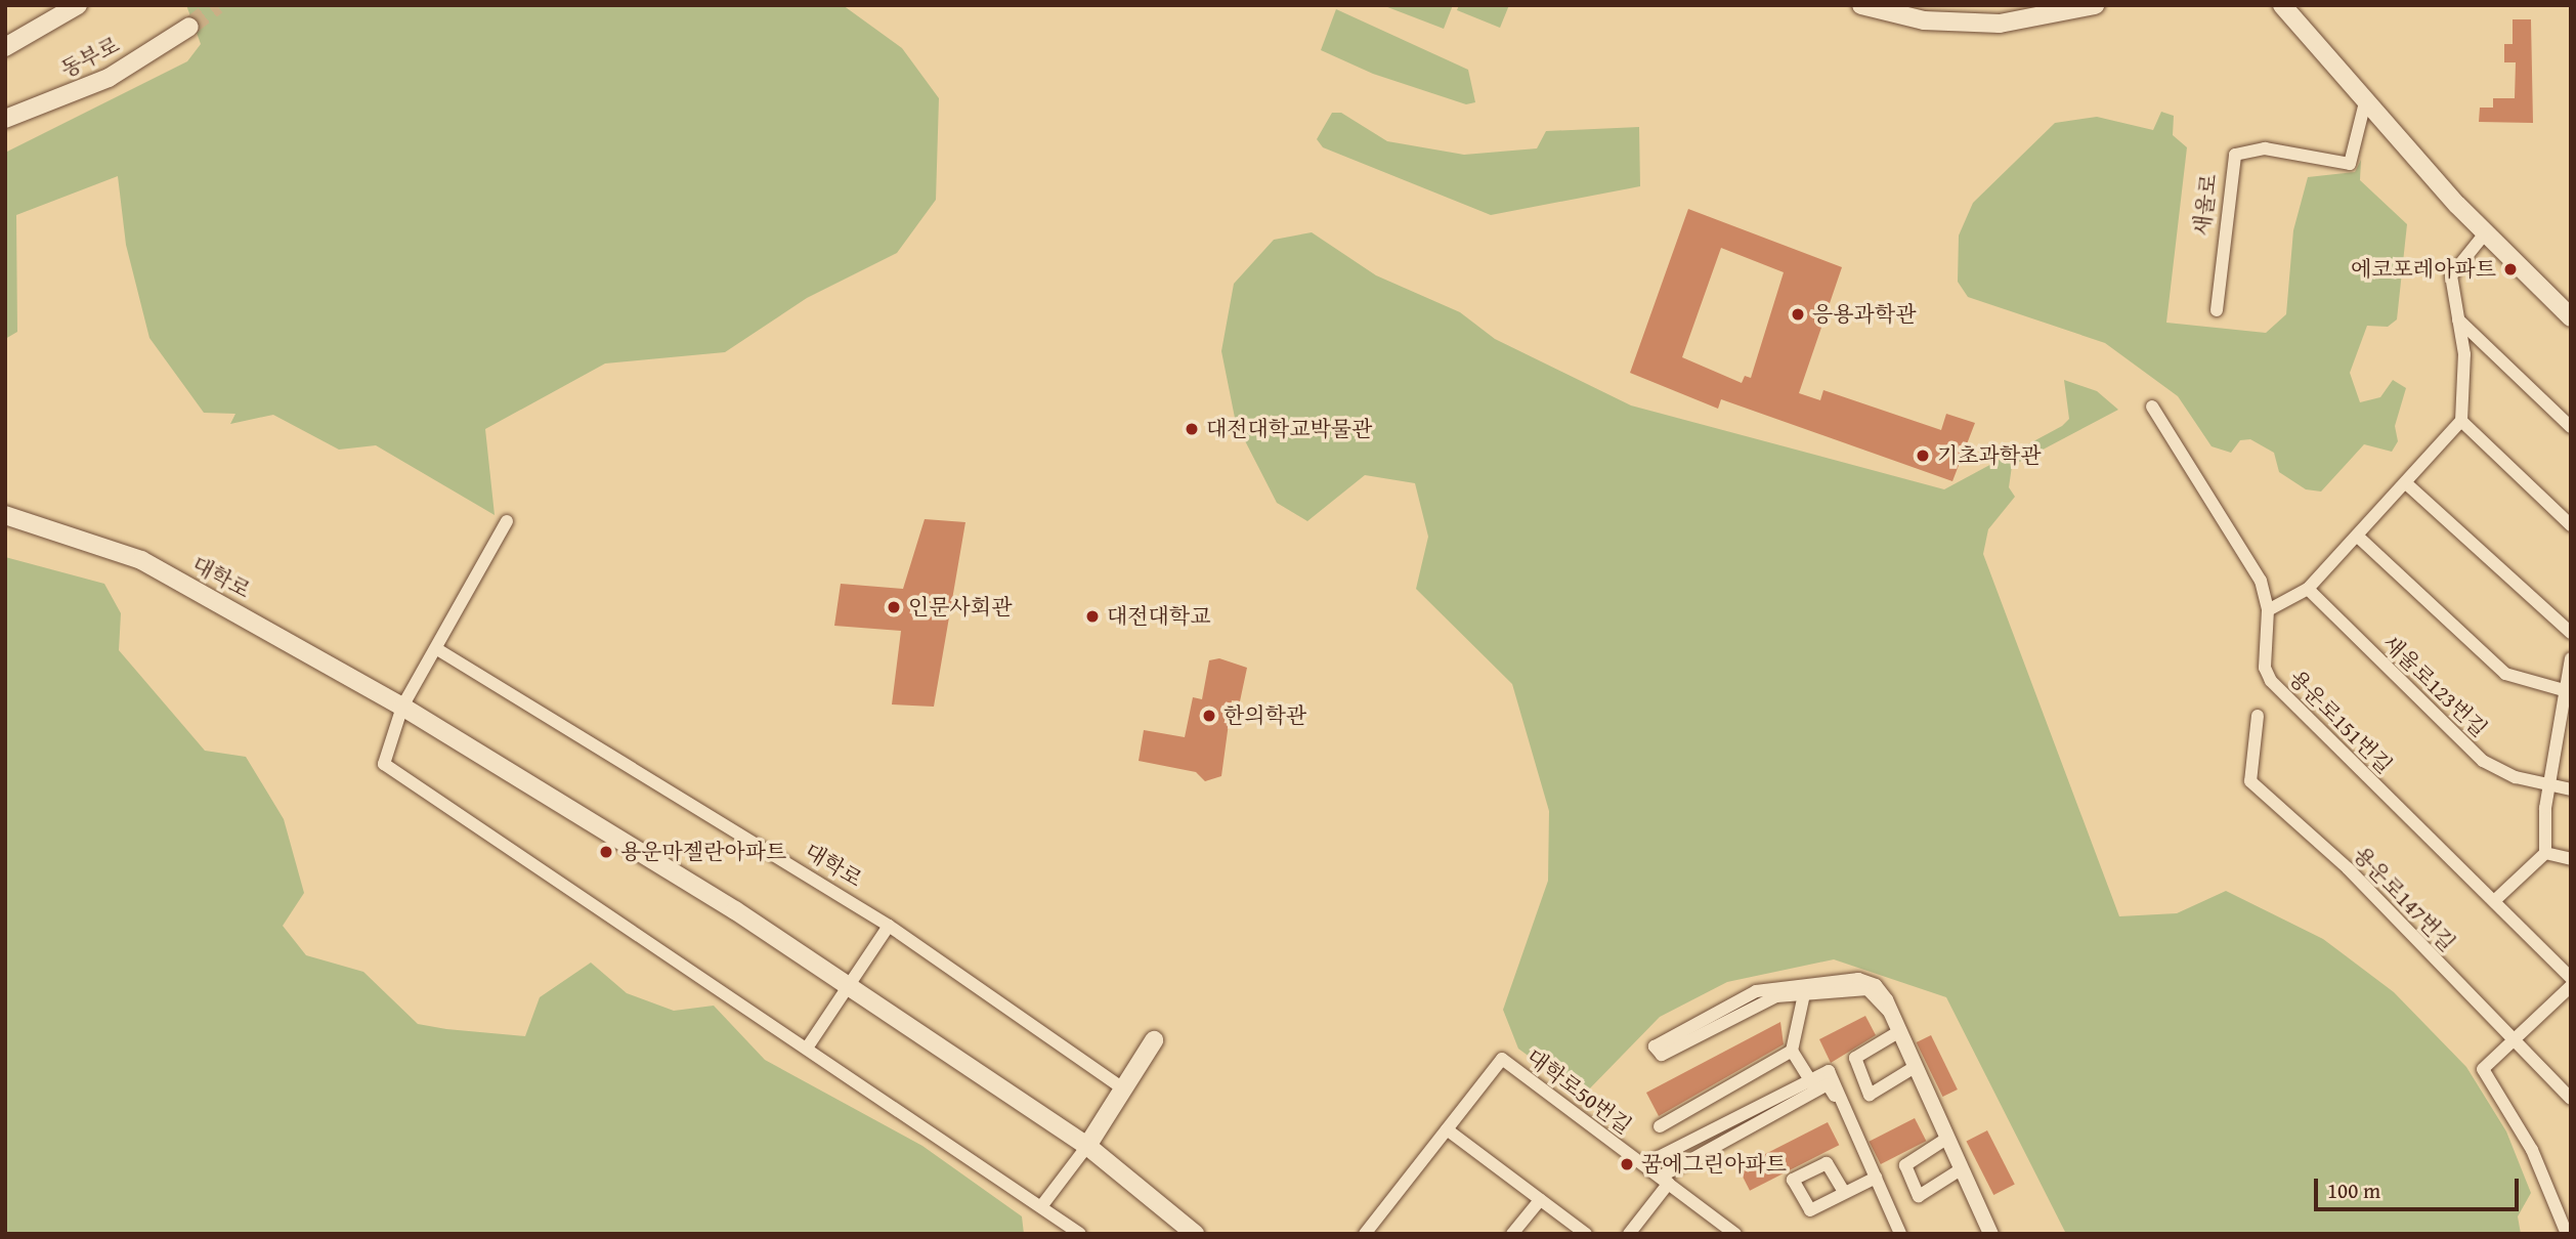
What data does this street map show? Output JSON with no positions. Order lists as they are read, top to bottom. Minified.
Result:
{"streets":{"main road":["동부로","대학로"],"street":["새울로","새울로123번길","용운로151번길","용운로147번길","대학로50번길"]},"places":["에코포레아파트","응용과학관","대전대학교박물관","기초과학관","인문사회관","대전대학교","한의학관","용운마젤란아파트","꿈에그린아파트"],"scale_bar":"100 m"}
